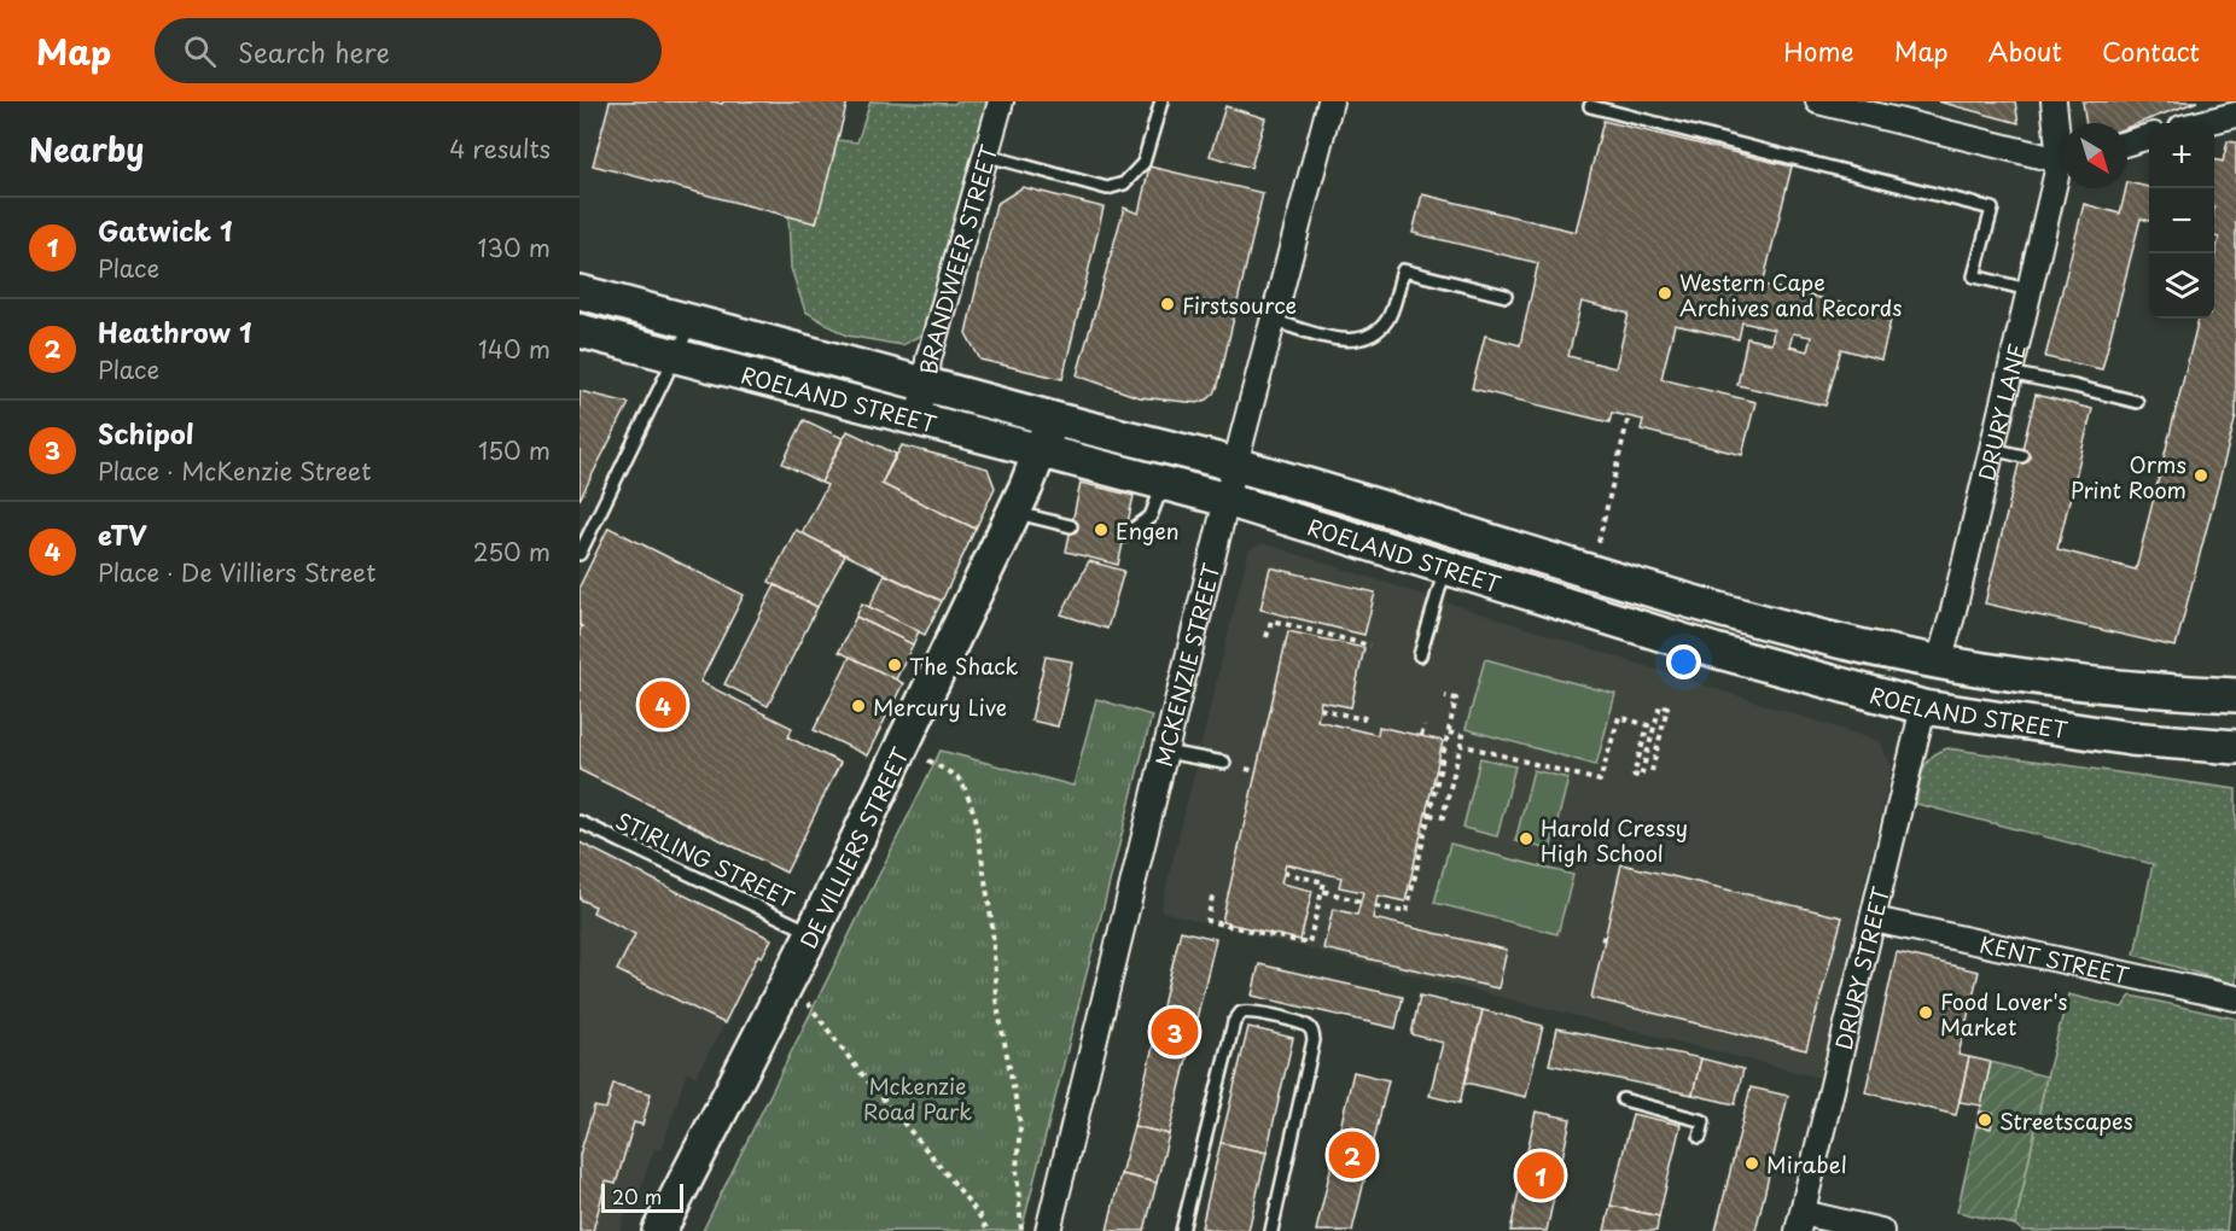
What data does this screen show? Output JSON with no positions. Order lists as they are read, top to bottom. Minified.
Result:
{"streets":{"main road":["ROELAND STREET","DE VILLIERS STREET"],"street":["BRANDWEER STREET","DRURY LANE","MCKENZIE STREET","KENT STREET","DRURY STREET"],"lane":["STIRLING STREET"]},"crossings":[["BRANDWEER STREET","ROELAND STREET"],["ROELAND STREET","DRURY LANE"],["ROELAND STREET","MCKENZIE STREET"],["ROELAND STREET","DE VILLIERS STREET"],["ROELAND STREET","DRURY STREET"],["DE VILLIERS STREET","STIRLING STREET"],["KENT STREET","DRURY STREET"]],"parks":["Mckenzie Road Park"],"places":["Western Cape Archives and Records","Firstsource","Orms Print Room","Engen","The Shack","Mercury Live","Harold Cressy High School","Food Lover's Market","Streetscapes","Mirabel"],"scale_bar":"20 m","north":"bottom right","page":{"header":"Map","search":"Search here","nav":["Home","Map","About","Contact"],"heading":["Nearby","4 results"],"map_buttons":["+","−"],"list":[{"mark":"1","name":"Gatwick 1","note":"Place","value":"130 m"},{"mark":"2","name":"Heathrow 1","note":"Place","value":"140 m"},{"mark":"3","name":"Schipol","note":"Place · McKenzie Street","value":"150 m"},{"mark":"4","name":"eTV","note":"Place · De Villiers Street","value":"250 m"}],"pins":["4","3","2","1"],"scale":"20 m"}}
